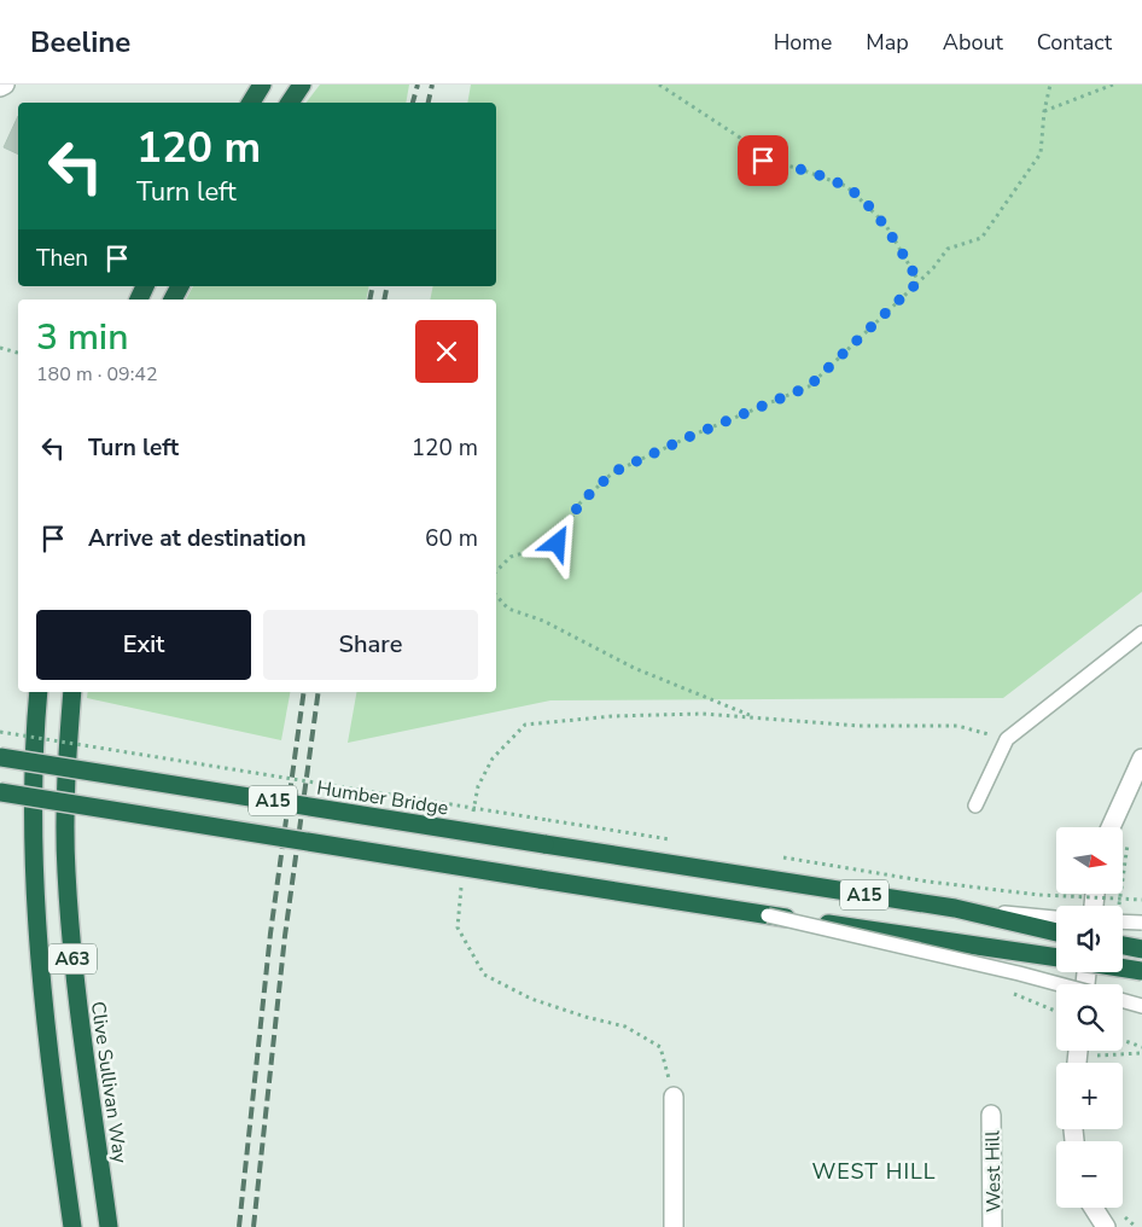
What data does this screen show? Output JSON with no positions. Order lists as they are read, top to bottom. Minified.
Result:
{"streets":{"highway":["Humber Bridge","A15","A63","Clive Sullivan Way"],"street":["West Hill"]},"crossings":[["Humber Bridge","A15"]],"districts":["WEST HILL"],"north":"right","page":{"header":"Beeline","nav":["Home","Map","About","Contact"],"turn":["120 m","Turn left"],"then":"Then","heading":["3 min","180 m · 09:42"],"list":[{"name":"Turn left","value":"120 m"},{"name":"Arrive at destination","value":"60 m"}],"buttons":["Exit","Share"],"map_buttons":["+","−"]}}
